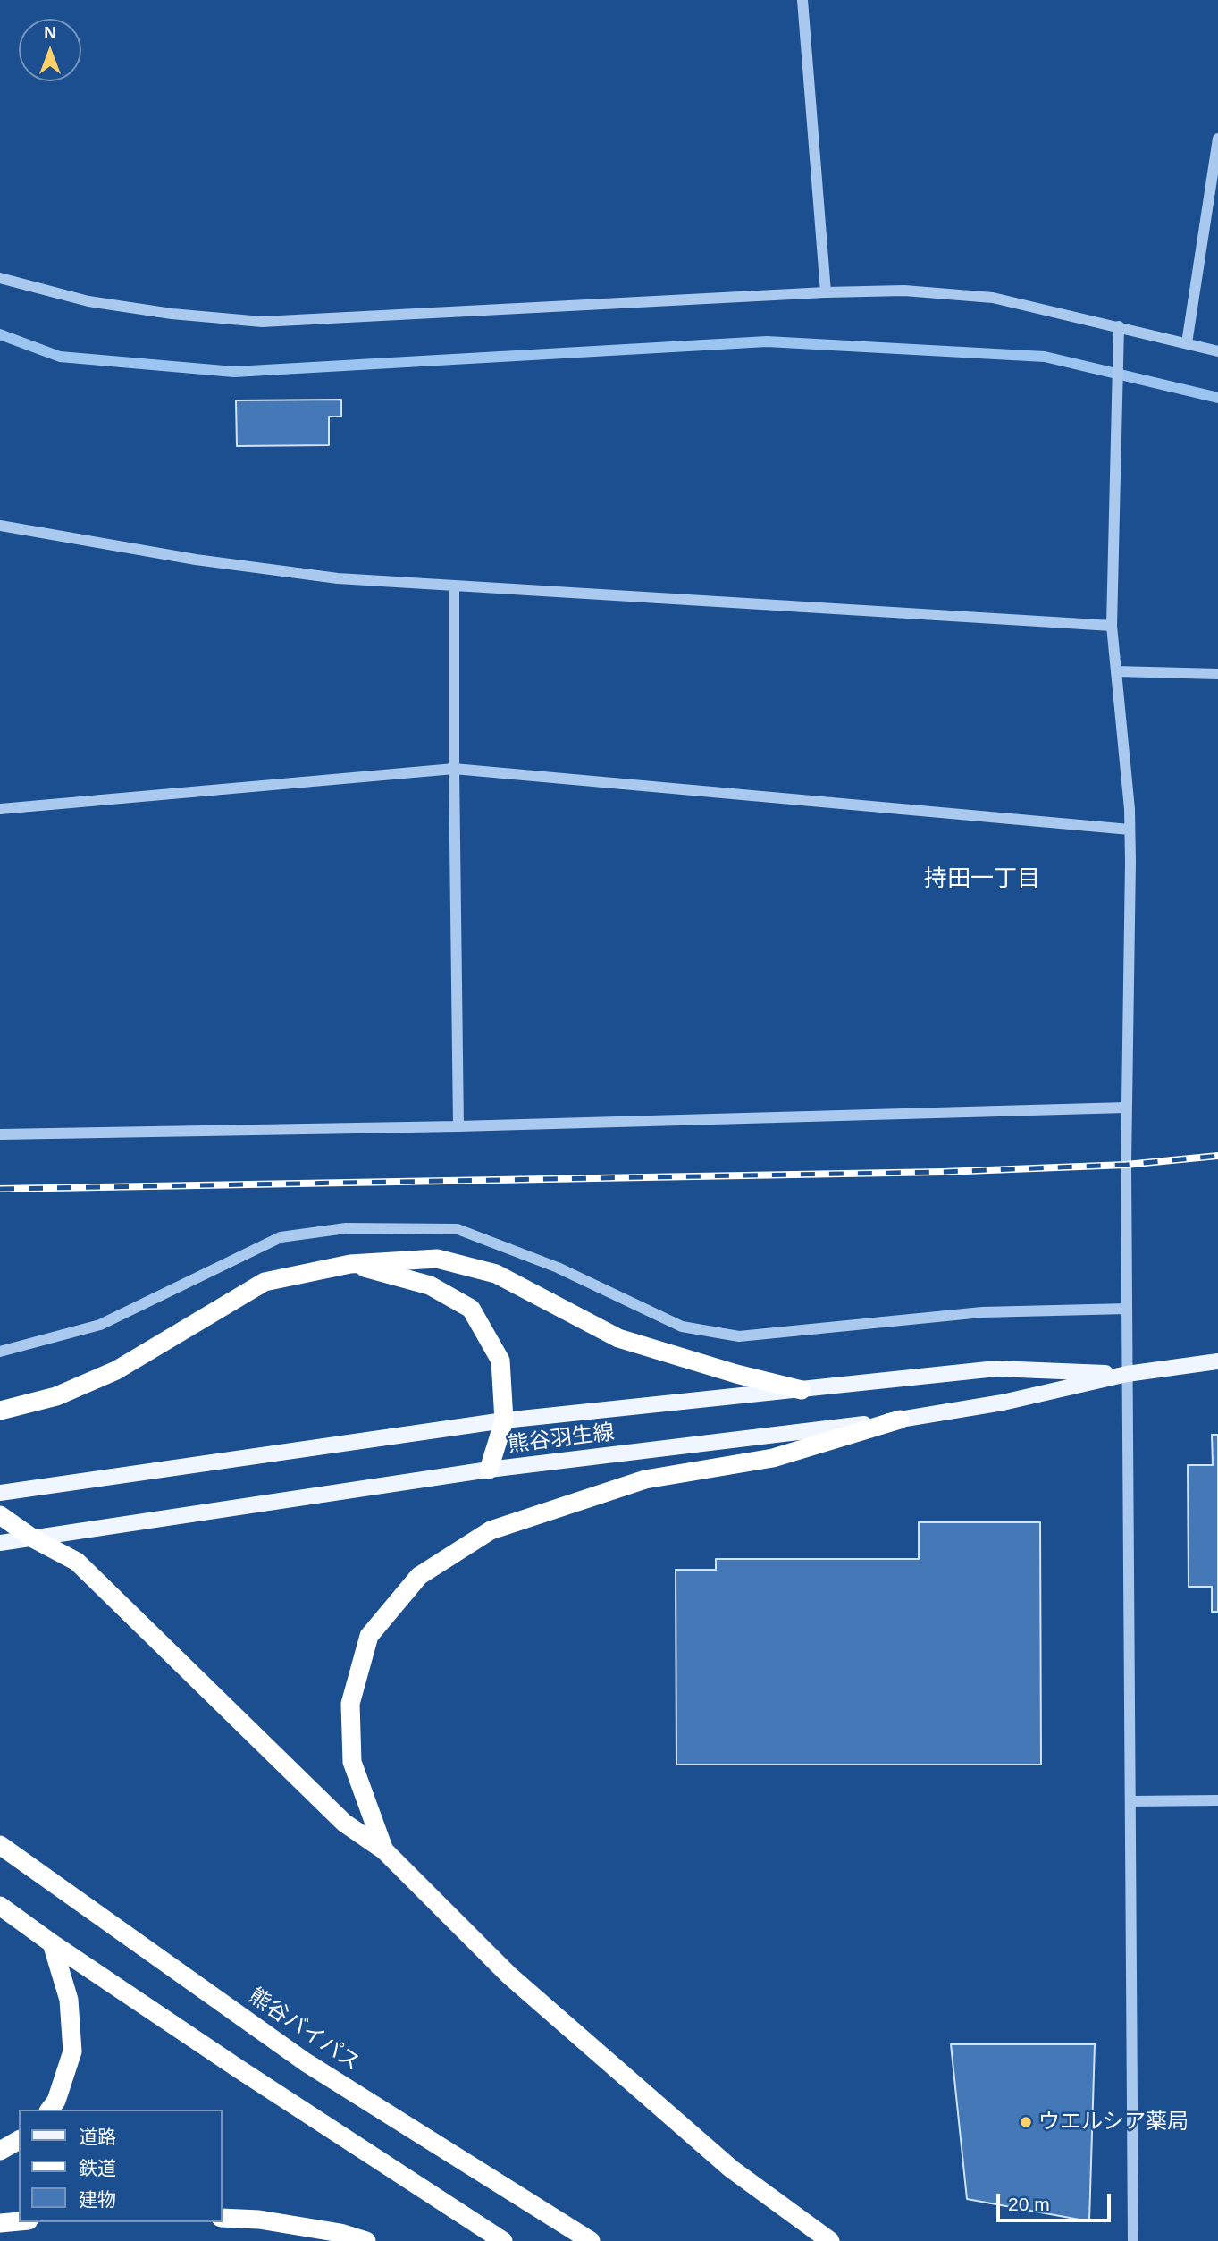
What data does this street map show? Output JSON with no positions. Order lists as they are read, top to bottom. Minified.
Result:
{"streets":{"highway":["熊谷バイパス"],"main road":["熊谷羽生線"]},"districts":["持田一丁目"],"places":["ウエルシア薬局"],"legend":["道路","鉄道","建物"],"scale_bar":"20 m","north":"top"}
